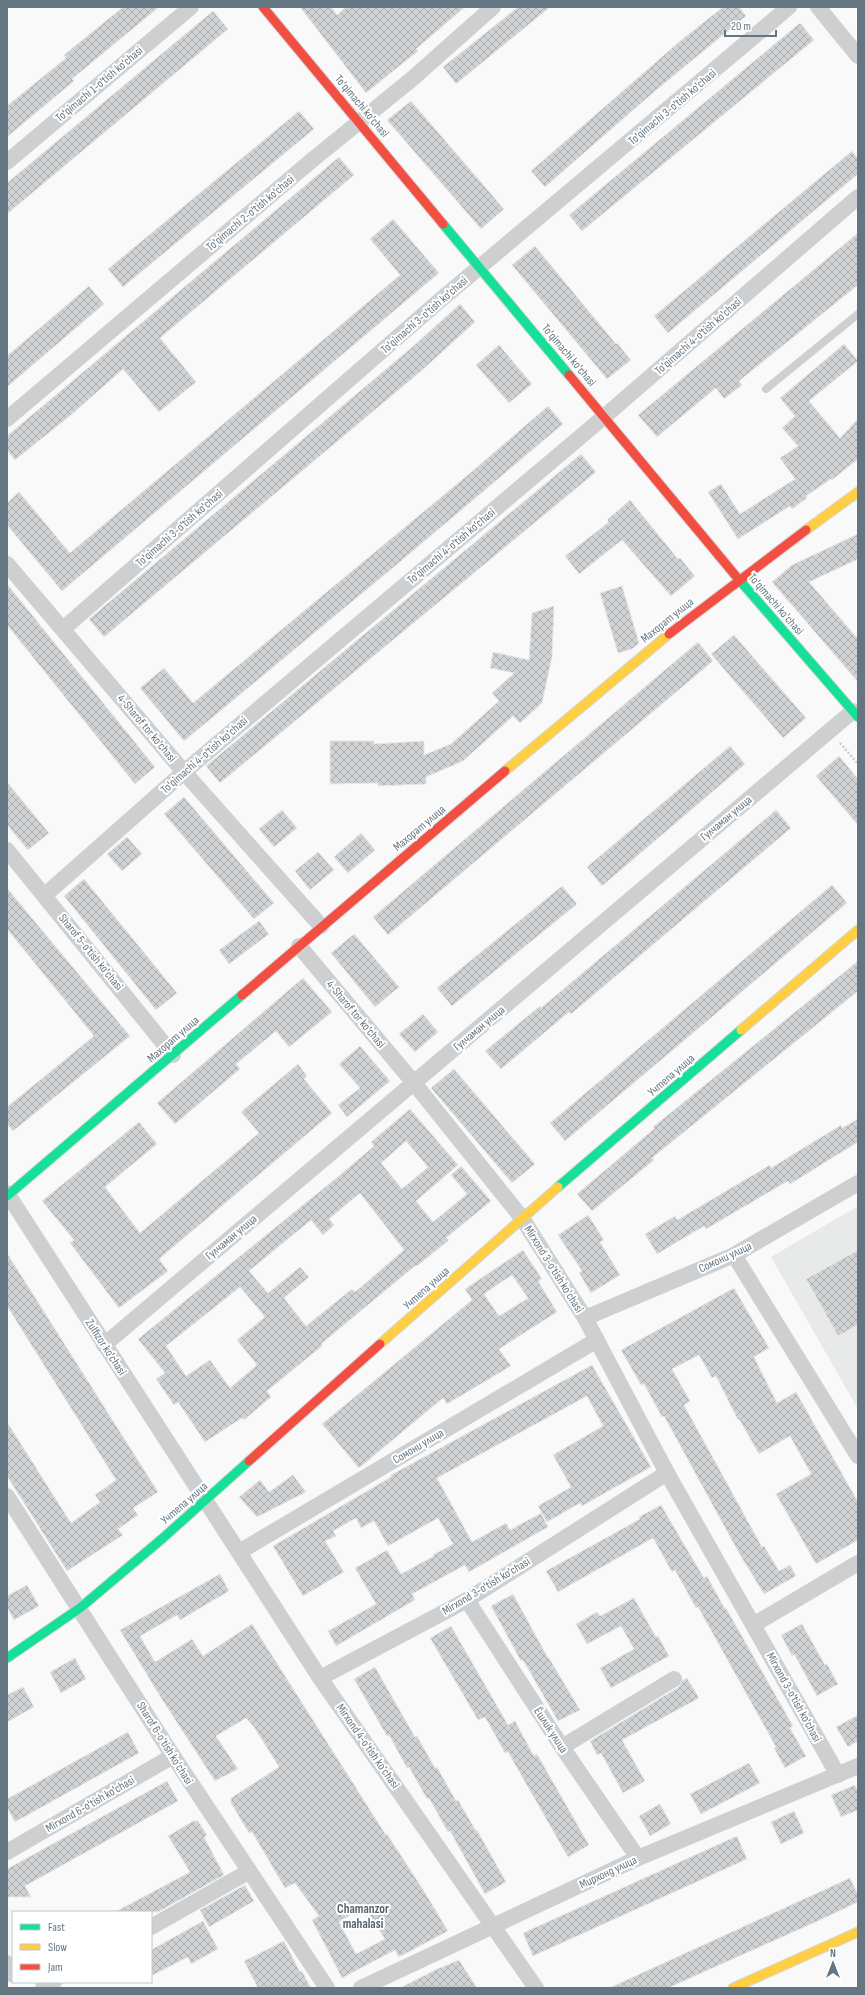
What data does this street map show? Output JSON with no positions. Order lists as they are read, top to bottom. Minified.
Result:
{"streets":{"street":["To'qimachi 1-o'tish ko'chasi","To'qimachi ko'chasi","To'qimachi 3-o'tish ko'chasi","To'qimachi 2-o'tish ko'chasi","To'qimachi 4-o'tish ko'chasi","Махорат улица","4-Sharof tor ko'chasi","Гулчаман улица","Sharof 5-o'tish ko'chasi","Учтепа улица","Сомони улица","Mirxond 3-o'tish ko'chasi","Zulfizor ko'chasi","Ёшлик улица","Sharof 6-o'tish ko'chasi","Mirxond 4-o'tish ko'chasi","Mirxond 6-o'tish ko'chasi","Мирхонд улица"]},"crossings":[["To'qimachi ko'chasi","To'qimachi 3-o'tish ko'chasi"],["To'qimachi ko'chasi","To'qimachi 2-o'tish ko'chasi"],["To'qimachi ko'chasi","To'qimachi 4-o'tish ko'chasi"],["To'qimachi ko'chasi","Махорат улица"],["To'qimachi ko'chasi","Гулчаман улица"],["To'qimachi 3-o'tish ko'chasi","4-Sharof tor ko'chasi"],["To'qimachi 4-o'tish ko'chasi","4-Sharof tor ko'chasi"],["To'qimachi 4-o'tish ko'chasi","Sharof 5-o'tish ko'chasi"],["Махорат улица","4-Sharof tor ko'chasi"],["Махорат улица","Sharof 5-o'tish ko'chasi"],["Махорат улица","Zulfizor ko'chasi"],["4-Sharof tor ko'chasi","Гулчаман улица"],["4-Sharof tor ko'chasi","Mirxond 3-o'tish ko'chasi"],["Гулчаман улица","Mirxond 3-o'tish ko'chasi"],["Гулчаман улица","Zulfizor ko'chasi"],["Учтепа улица","Mirxond 3-o'tish ko'chasi"],["Учтепа улица","Zulfizor ko'chasi"],["Учтепа улица","Sharof 6-o'tish ko'chasi"],["Учтепа улица","Mirxond 4-o'tish ko'chasi"],["Сомони улица","Mirxond 3-o'tish ko'chasi"],["Сомони улица","Mirxond 4-o'tish ko'chasi"],["Mirxond 3-o'tish ko'chasi","Ёшлик улица"],["Mirxond 3-o'tish ko'chasi","Mirxond 4-o'tish ko'chasi"],["Mirxond 3-o'tish ko'chasi","Мирхонд улица"],["Zulfizor ko'chasi","Mirxond 4-o'tish ko'chasi"],["Ёшлик улица","Мирхонд улица"],["Sharof 6-o'tish ko'chasi","Mirxond 6-o'tish ko'chasi"],["Mirxond 4-o'tish ko'chasi","Мирхонд улица"]],"districts":["Chamanzor mahalasi"],"legend":["Fast","Slow","Jam"],"scale_bar":"20 m","north":"top"}
